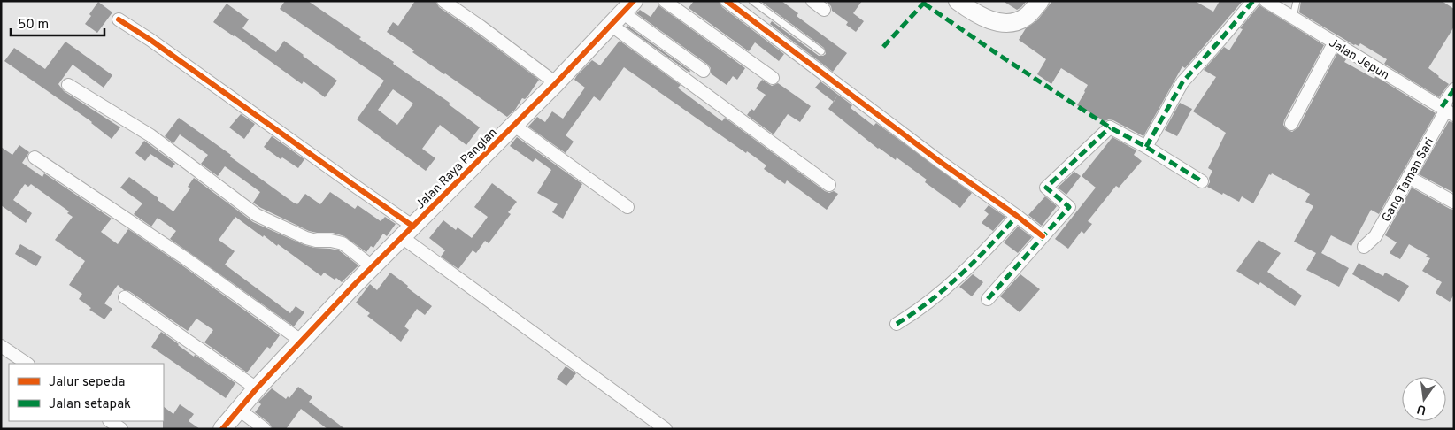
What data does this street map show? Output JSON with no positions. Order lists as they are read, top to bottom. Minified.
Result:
{"streets":{"street":["Jalan Jepun","Jalan Raya Panglan","Gang Taman Sari"]},"crossings":[["Jalan Jepun","Gang Taman Sari"]],"legend":["Jalur sepeda","Jalan setapak"],"scale_bar":"50 m","north":"bottom"}
